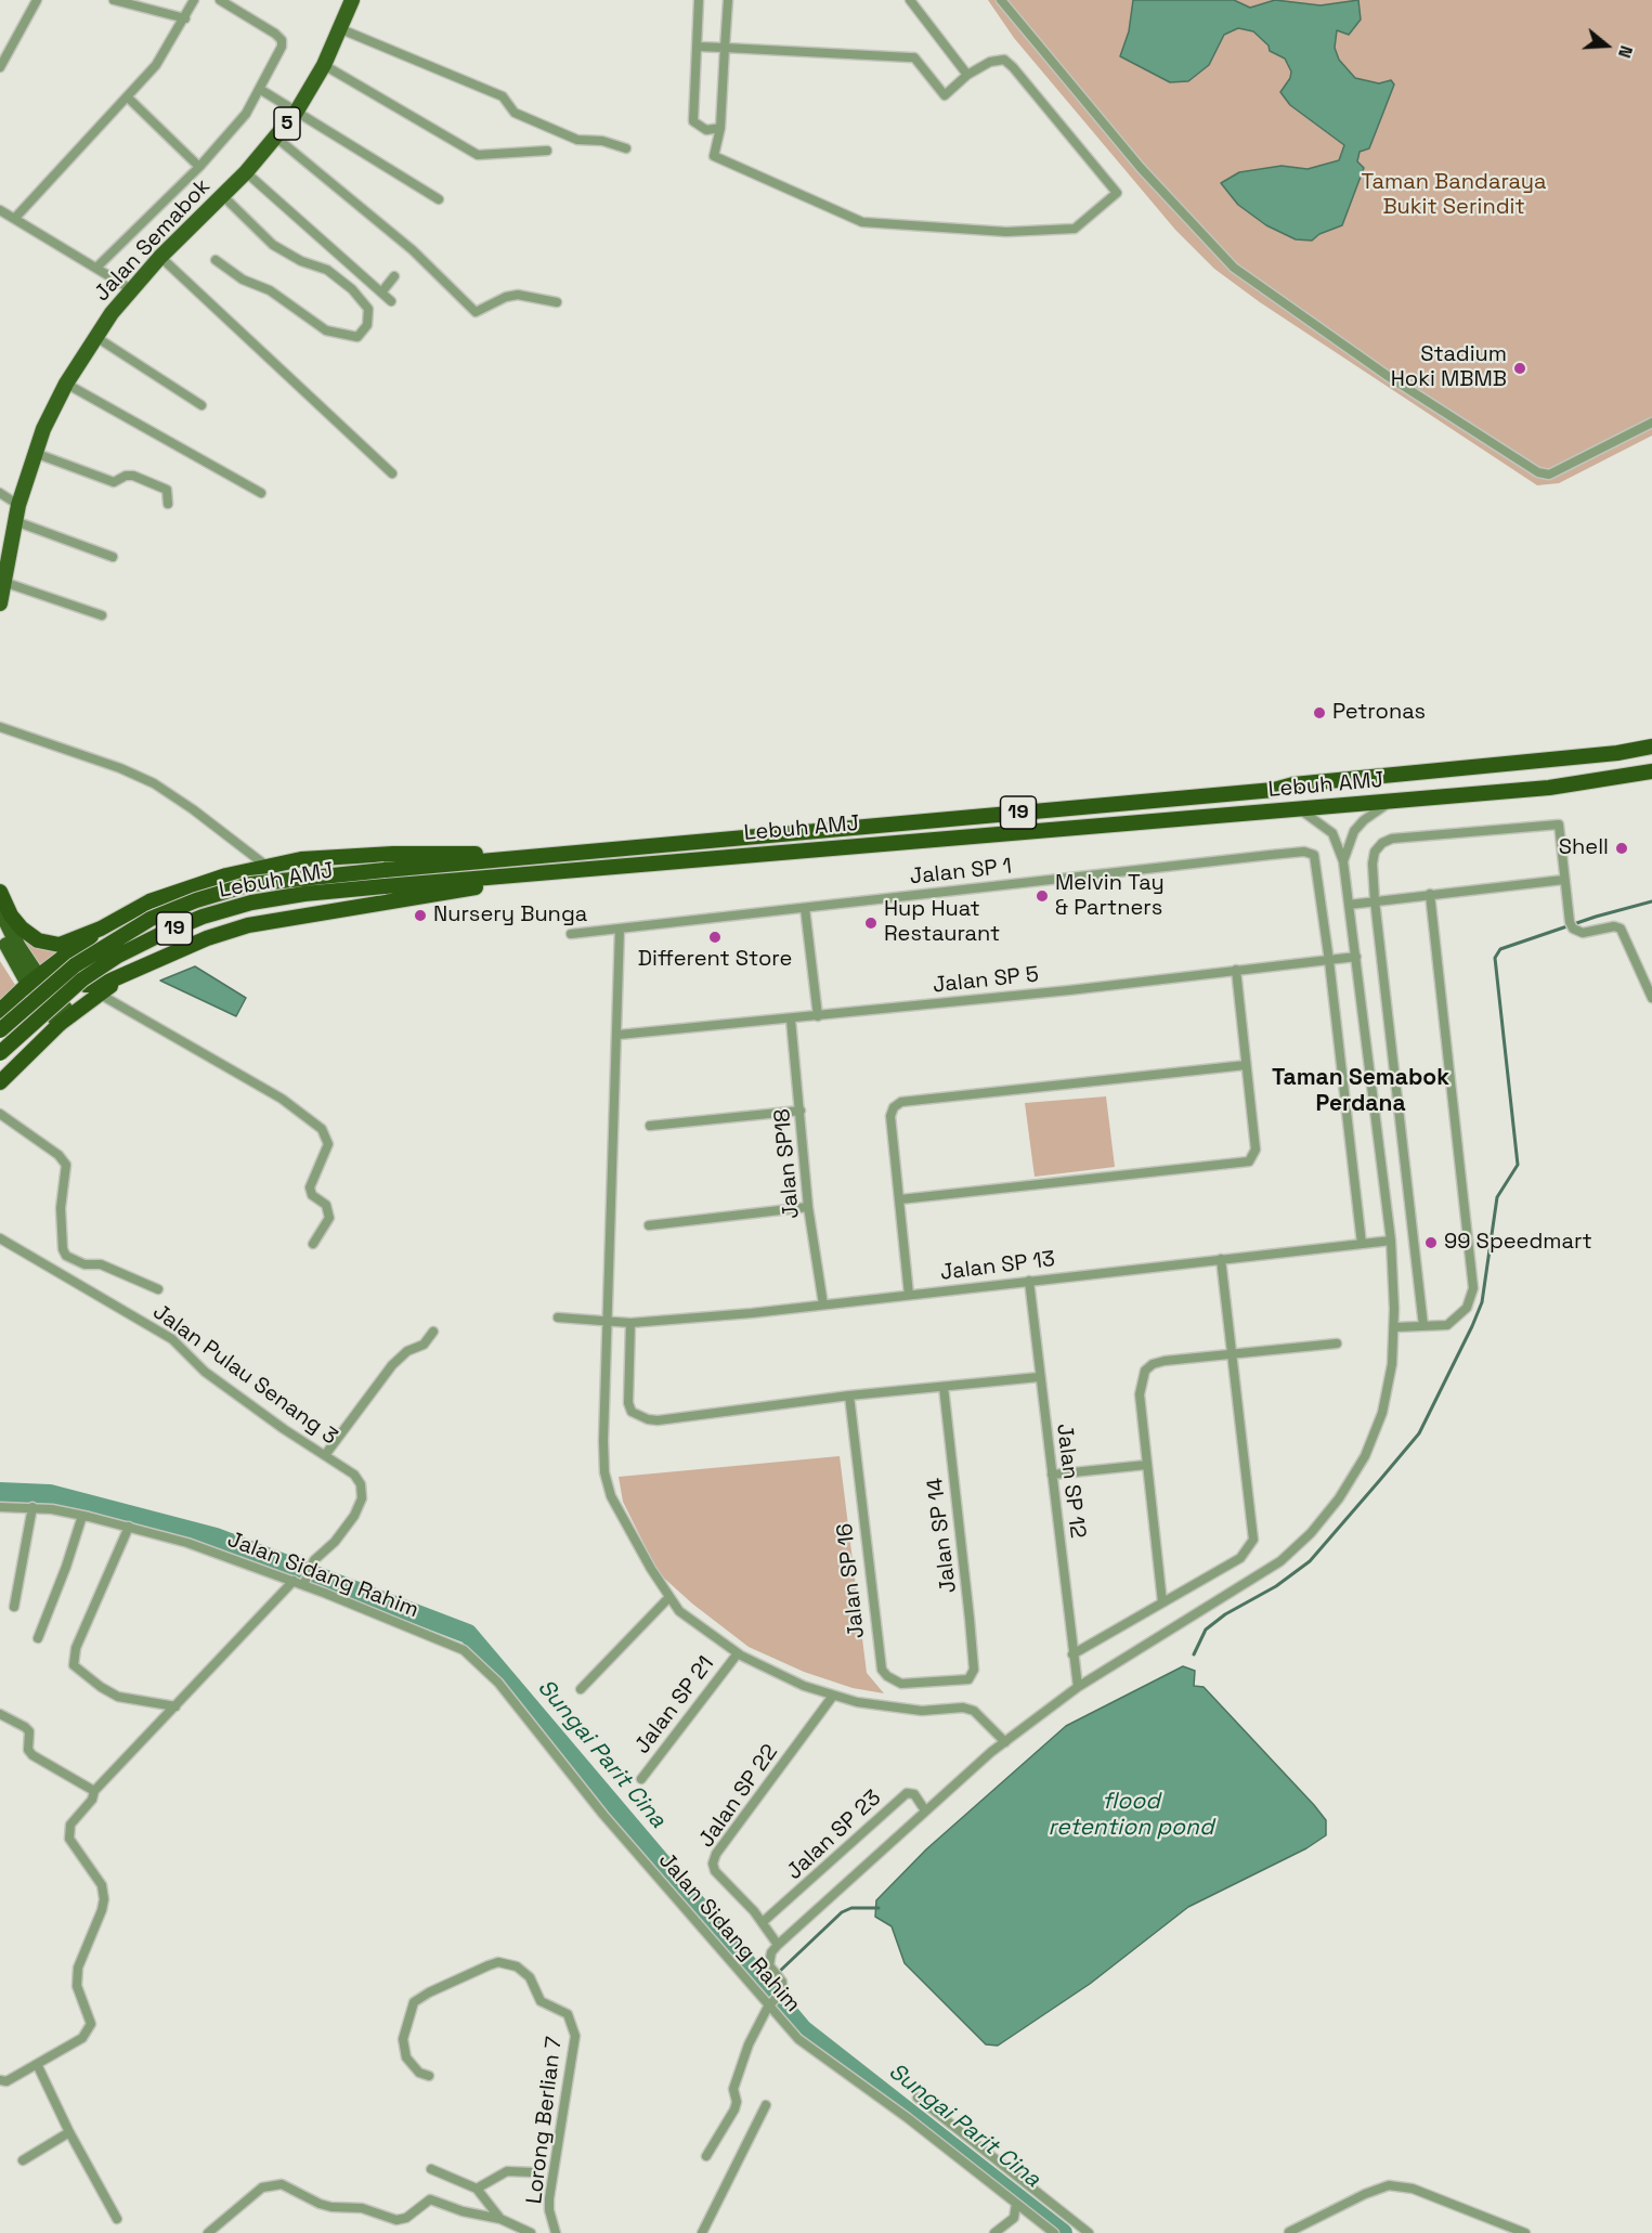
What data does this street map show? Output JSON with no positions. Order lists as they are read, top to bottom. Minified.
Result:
{"streets":{"highway":["Lebuh AMJ","19"],"main road":["5","Jalan Semabok"],"street":["Jalan SP 1","Jalan SP 5","Jalan SP18","Jalan SP 13","Jalan Pulau Senang 3","Jalan SP 12","Jalan SP 14","Jalan Sidang Rahim","Jalan SP 16","Jalan SP 21","Jalan SP 22","Jalan SP 23","Lorong Berlian 7"]},"crossings":[["Jalan SP 1","Jalan SP 5"],["Jalan SP 5","Jalan SP18"],["Jalan SP18","Jalan SP 13"],["Jalan SP 13","Jalan SP 12"],["Jalan Pulau Senang 3","Jalan Sidang Rahim"],["Jalan SP 14","Jalan SP 16"],["Jalan SP 22","Jalan SP 23"]],"districts":["Taman Semabok Perdana"],"water":["Sungai Parit Cina","flood retention pond"],"parks":["Taman Bandaraya Bukit Serindit"],"places":["Stadium Hoki MBMB","Petronas","Shell","Melvin Tay & Partners","Nursery Bunga","Hup Huat Restaurant","Different Store","99 Speedmart"],"north":"right"}
